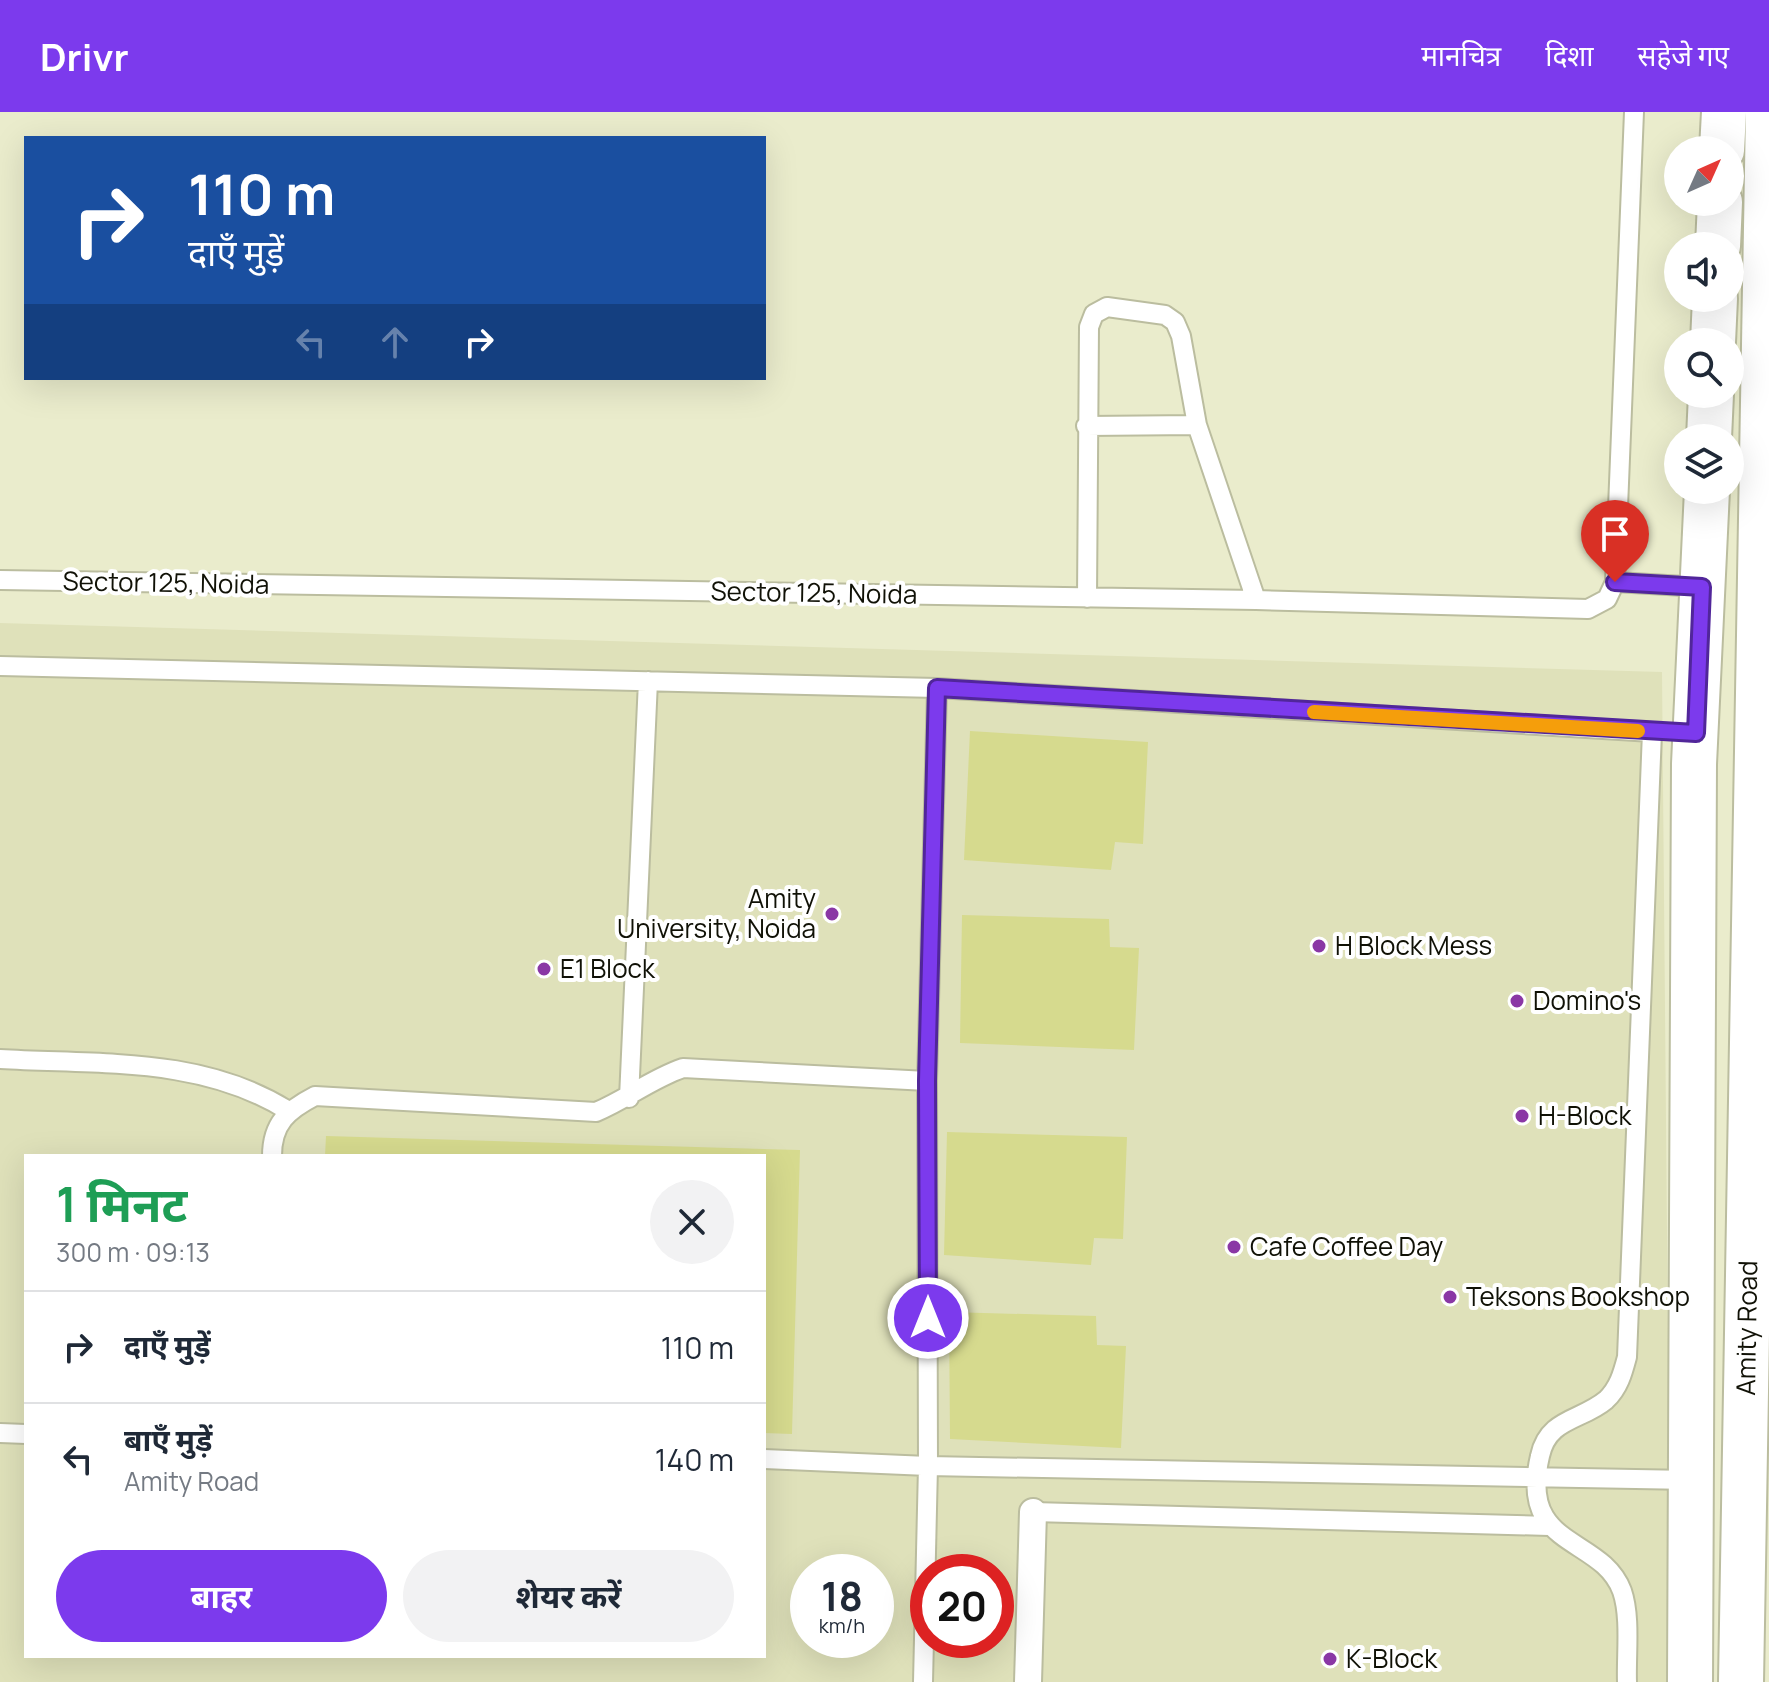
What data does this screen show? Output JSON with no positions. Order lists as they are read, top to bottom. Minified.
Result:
{"streets":{"street":["Amity Road"],"lane":["Sector 125, Noida"]},"places":["Amity University, Noida","H Block Mess","E1 Block","Domino's","H-Block","Cafe Coffee Day","Teksons Bookshop","K-Block"],"north":"top right","page":{"header":"Drivr","nav":["मानचित्र","दिशा","सहेजे गए"],"turn":["110 m","दाएँ मुड़ें"],"heading":["1 मिनट","300 m · 09:13"],"list":[{"name":"दाएँ मुड़ें","value":"110 m"},{"name":"बाएँ मुड़ें","note":"Amity Road","value":"140 m"}],"buttons":["बाहर","शेयर करें"],"speed":"18 km/h","limit":"20"}}
